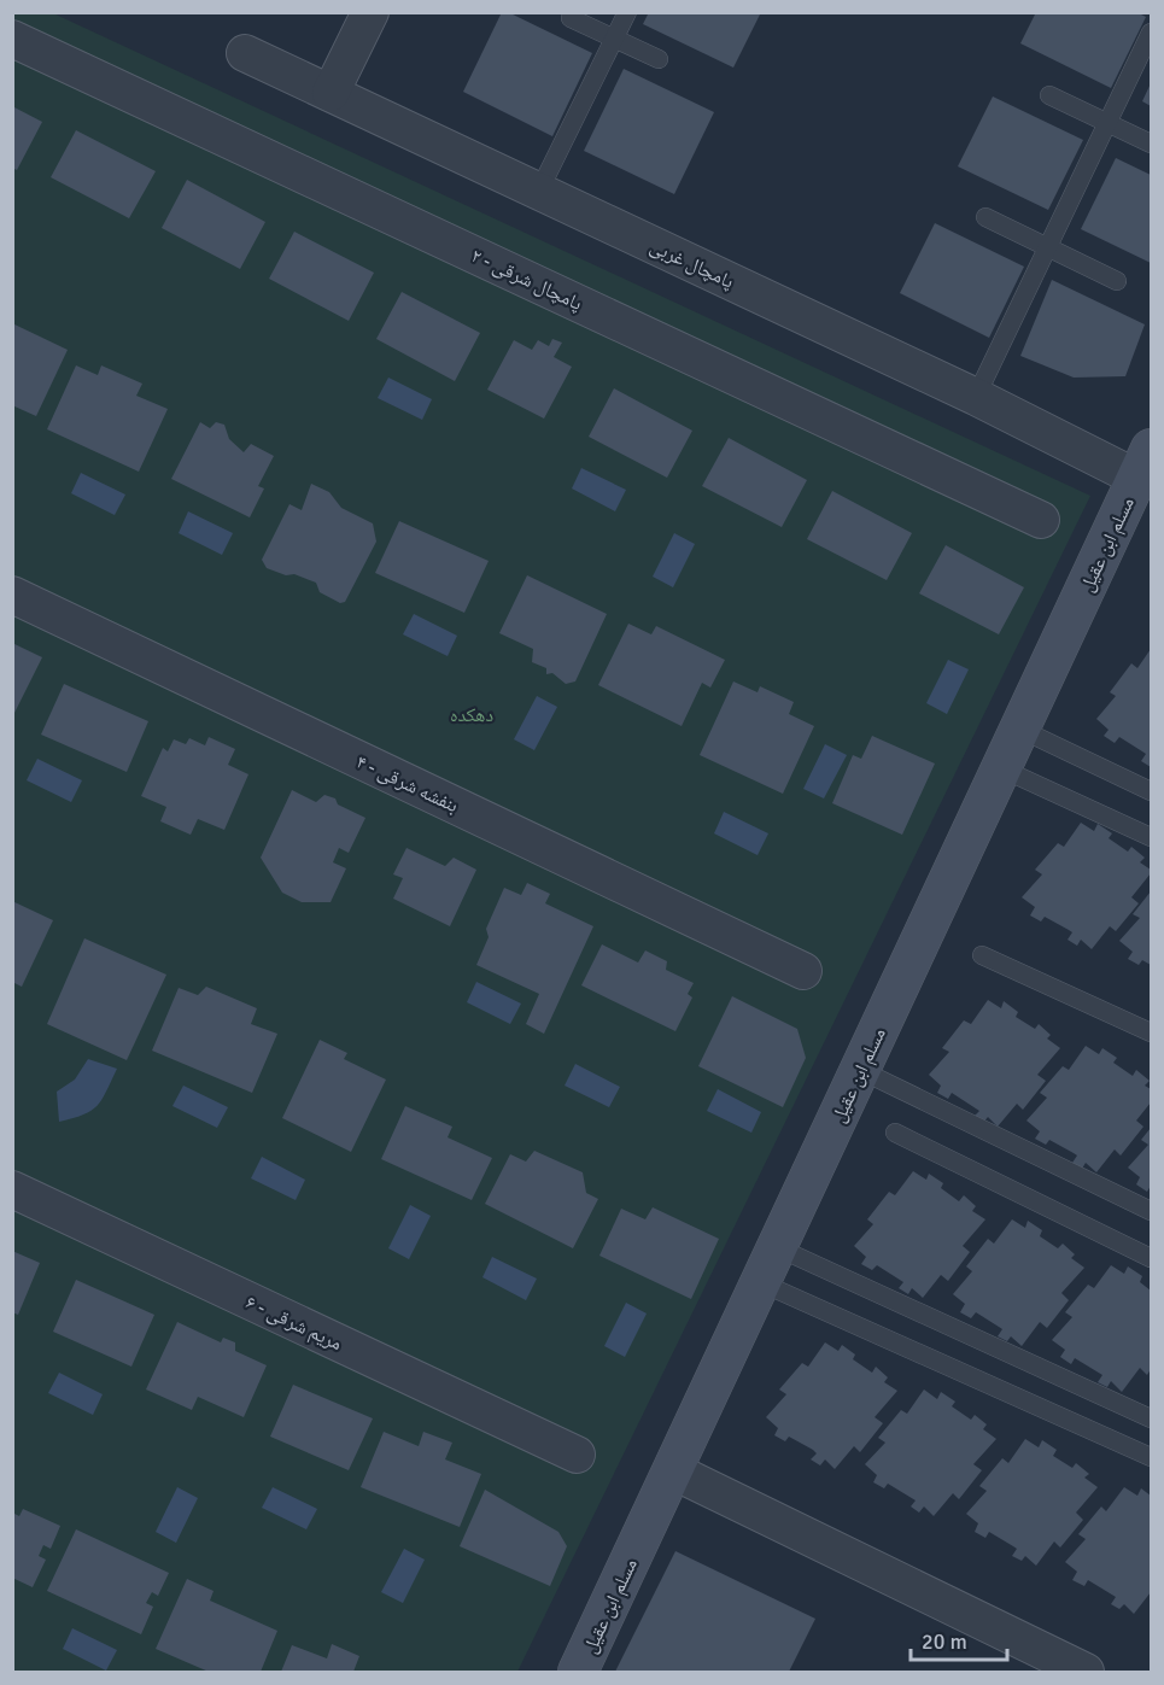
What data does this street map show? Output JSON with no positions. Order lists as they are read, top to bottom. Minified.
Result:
{"streets":{"street":["پامچال غربی","پامچال شرقی - ۲","مسلم ابن عقیل","بنفشه شرقی - ۴","مریم شرقی - ۶"]},"crossings":[["پامچال غربی","مسلم ابن عقیل"]],"parks":["دهکده"],"scale_bar":"20 m"}
